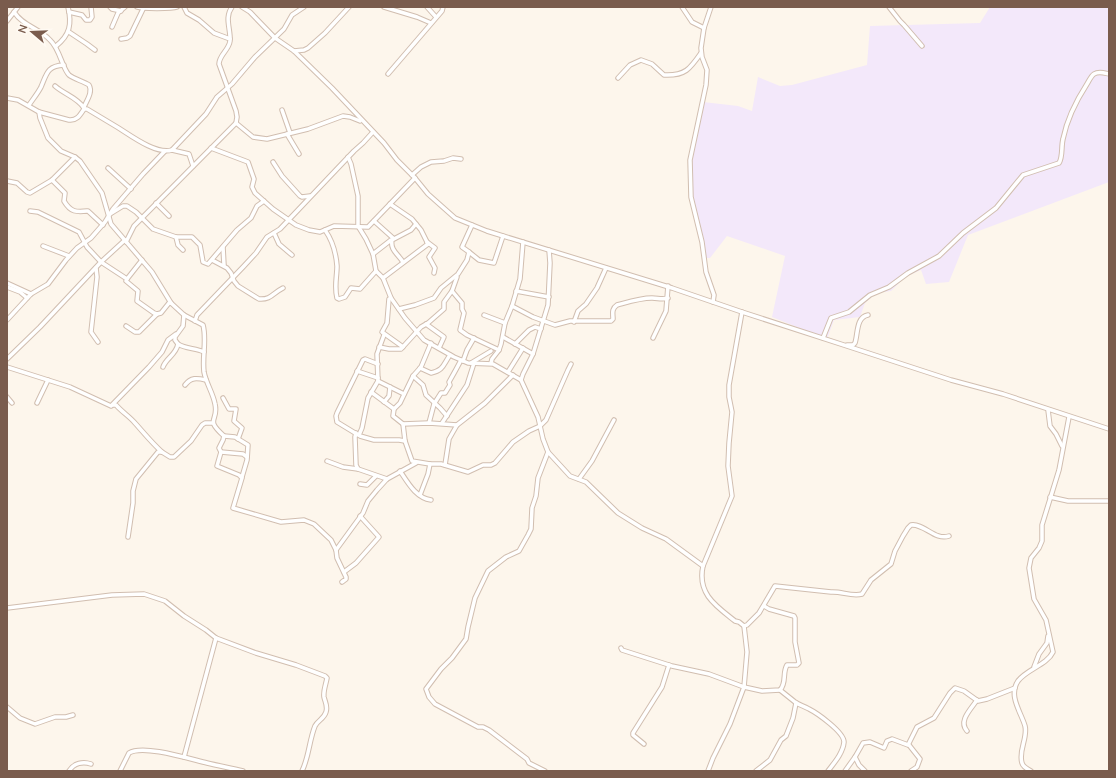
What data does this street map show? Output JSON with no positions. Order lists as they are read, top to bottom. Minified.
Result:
{"north":"left"}
